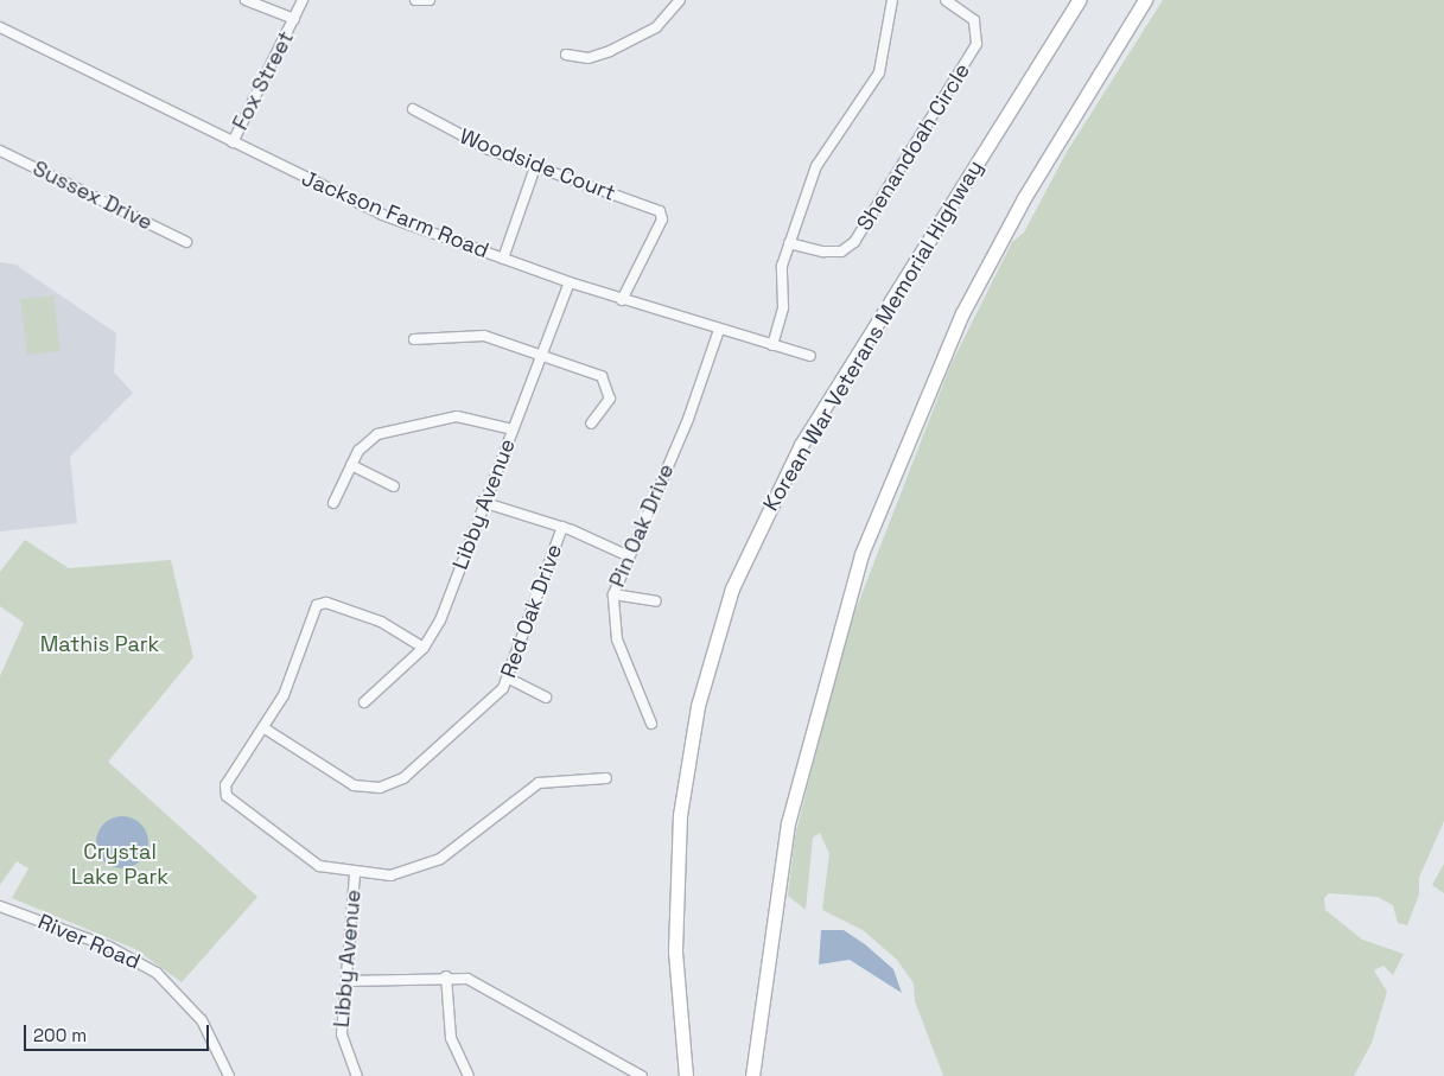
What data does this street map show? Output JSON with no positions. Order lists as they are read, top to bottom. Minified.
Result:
{"streets":{"highway":["Korean War Veterans Memorial Highway"],"street":["Fox Street","Shenandoah Circle","Woodside Court","Sussex Drive","Jackson Farm Road","Libby Avenue","Pin Oak Drive","Red Oak Drive","River Road"]},"crossings":[["Fox Street","Jackson Farm Road"],["Woodside Court","Jackson Farm Road"],["Jackson Farm Road","Libby Avenue"],["Jackson Farm Road","Pin Oak Drive"]],"parks":["Mathis Park","Crystal Lake Park"],"scale_bar":"200 m"}
